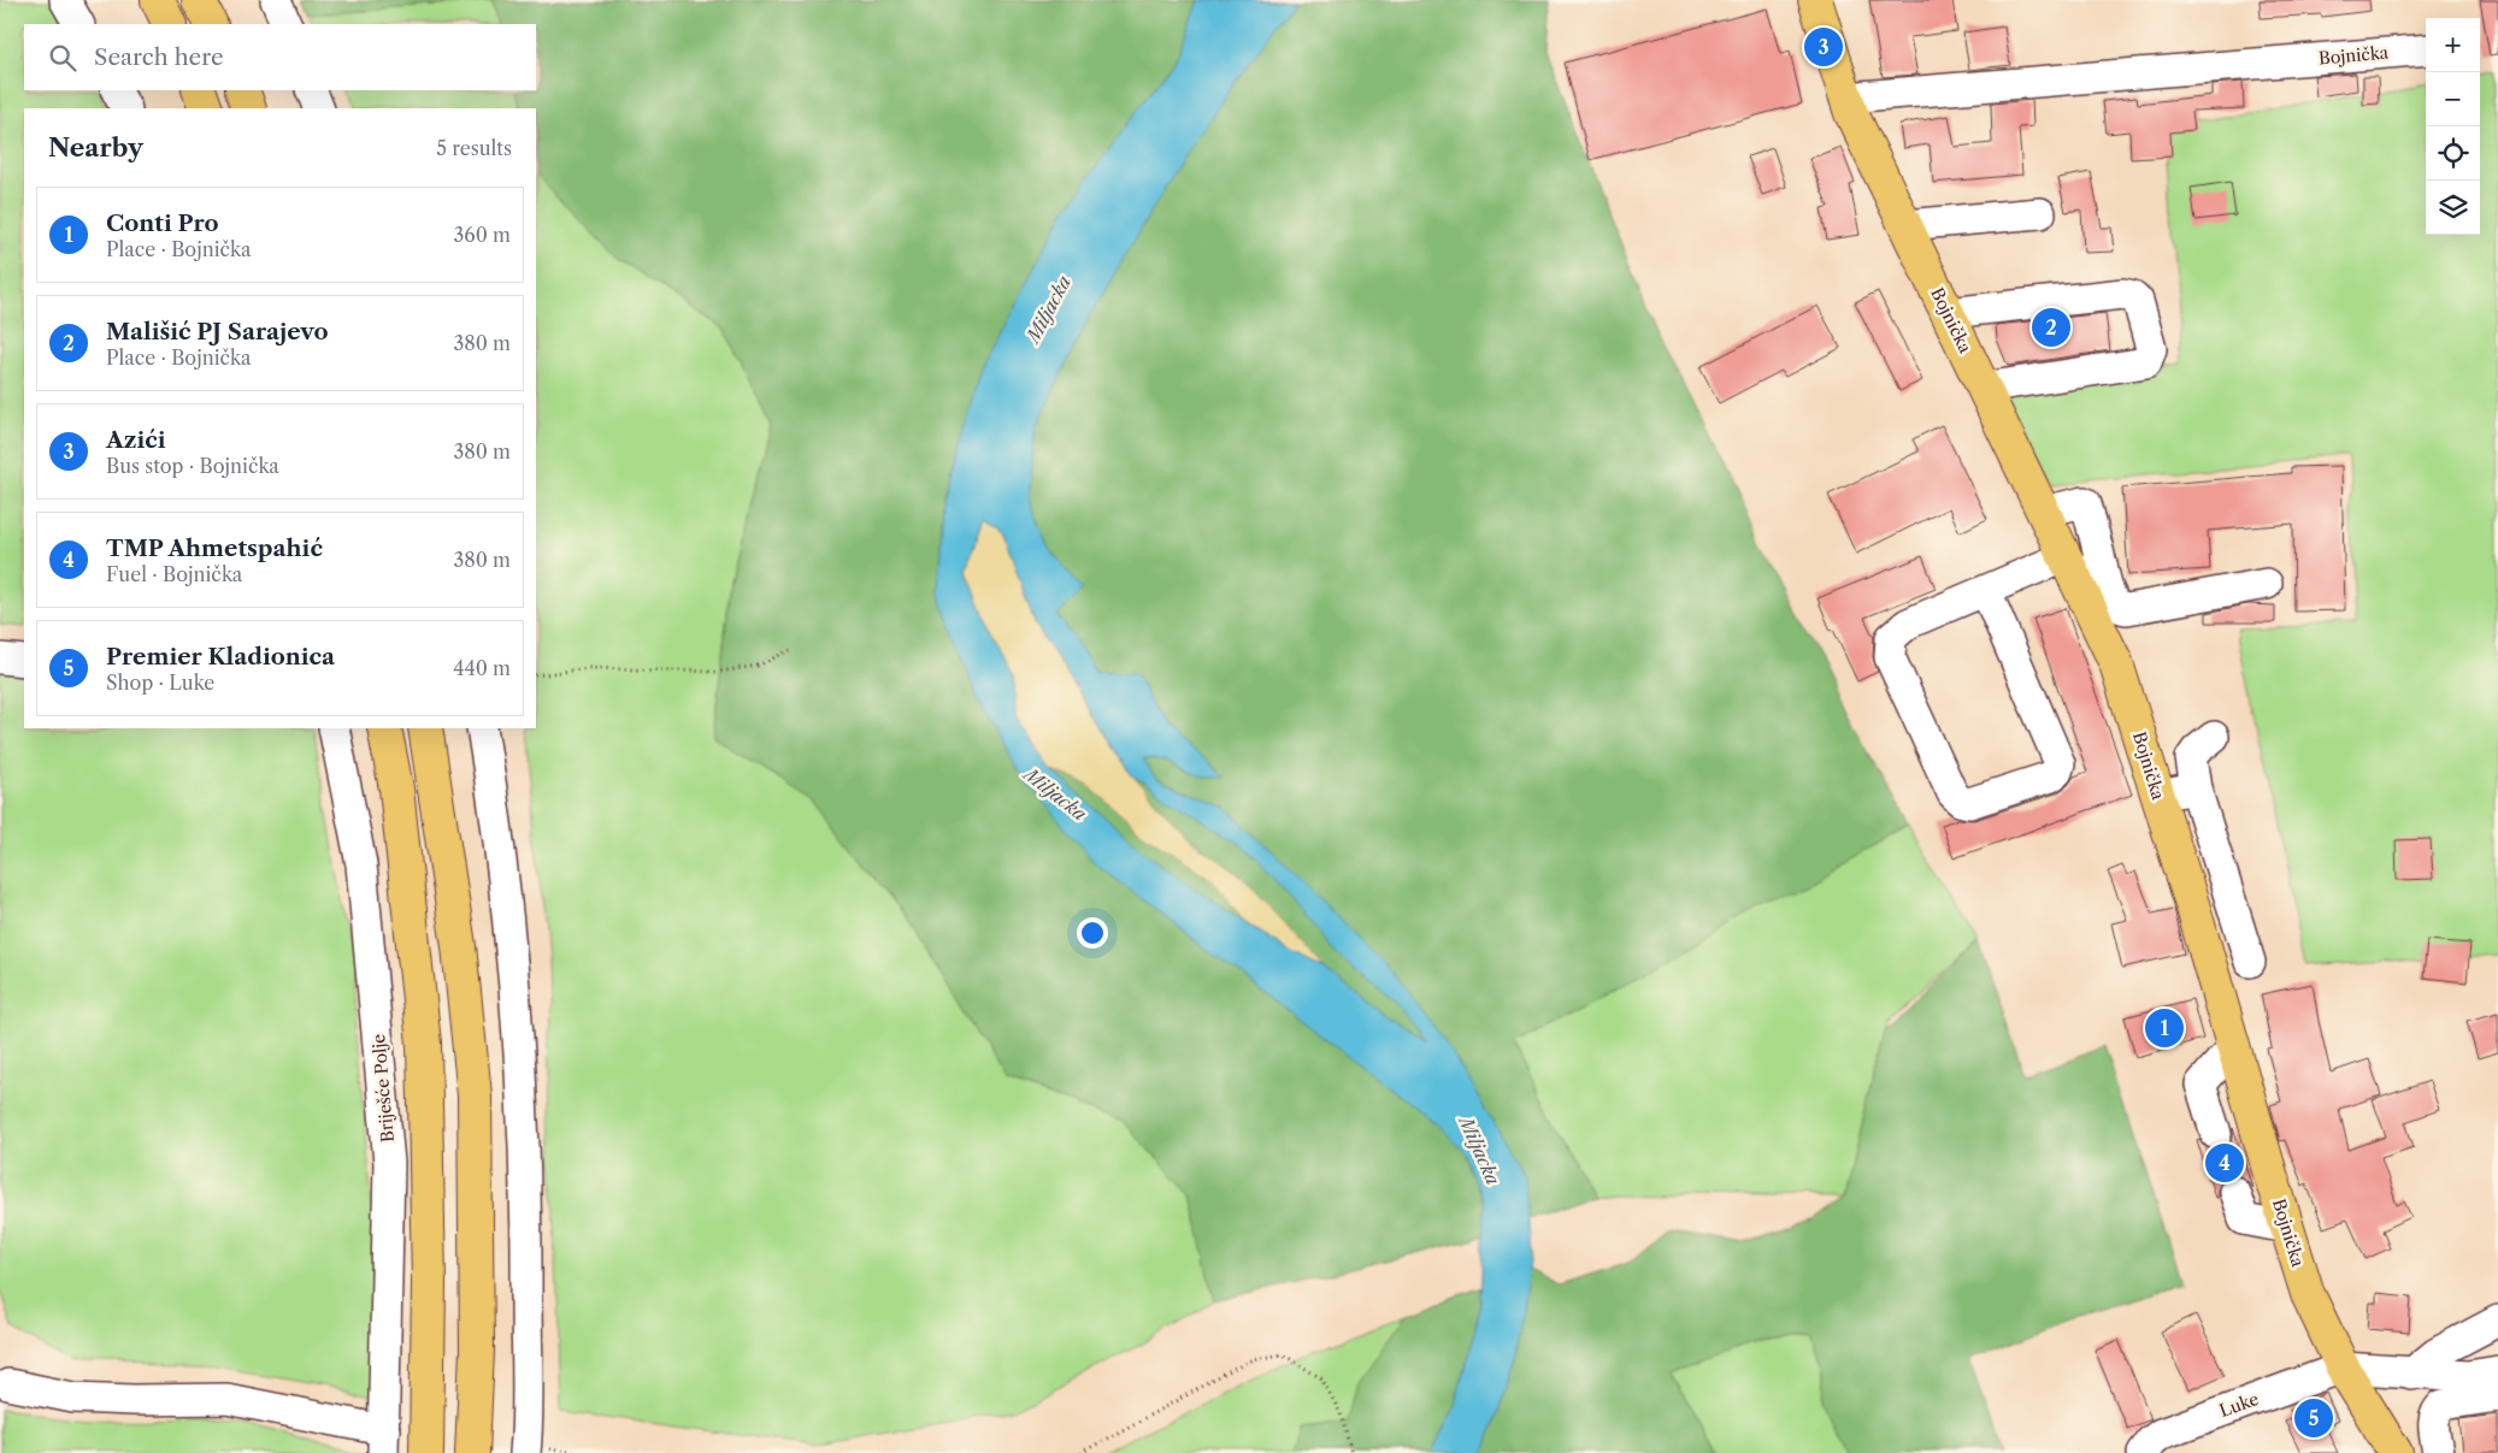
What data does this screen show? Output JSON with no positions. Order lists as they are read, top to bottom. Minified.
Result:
{"streets":{"main road":["Bojnička"],"street":["Briješće Polje","Luke"]},"crossings":[["Bojnička","Luke"]],"water":["Miljacka"],"page":{"map_buttons":["+","−"],"search":"Search here","pins":["3","2","1","4","5"],"heading":["Nearby","5 results"],"list":[{"mark":"1","name":"Conti Pro","note":"Place · Bojnička","value":"360 m"},{"mark":"2","name":"Mališić PJ Sarajevo","note":"Place · Bojnička","value":"380 m"},{"mark":"3","name":"Azići","note":"Bus stop · Bojnička","value":"380 m"},{"mark":"4","name":"TMP Ahmetspahić","note":"Fuel · Bojnička","value":"380 m"},{"mark":"5","name":"Premier Kladionica","note":"Shop · Luke","value":"440 m"}]}}
